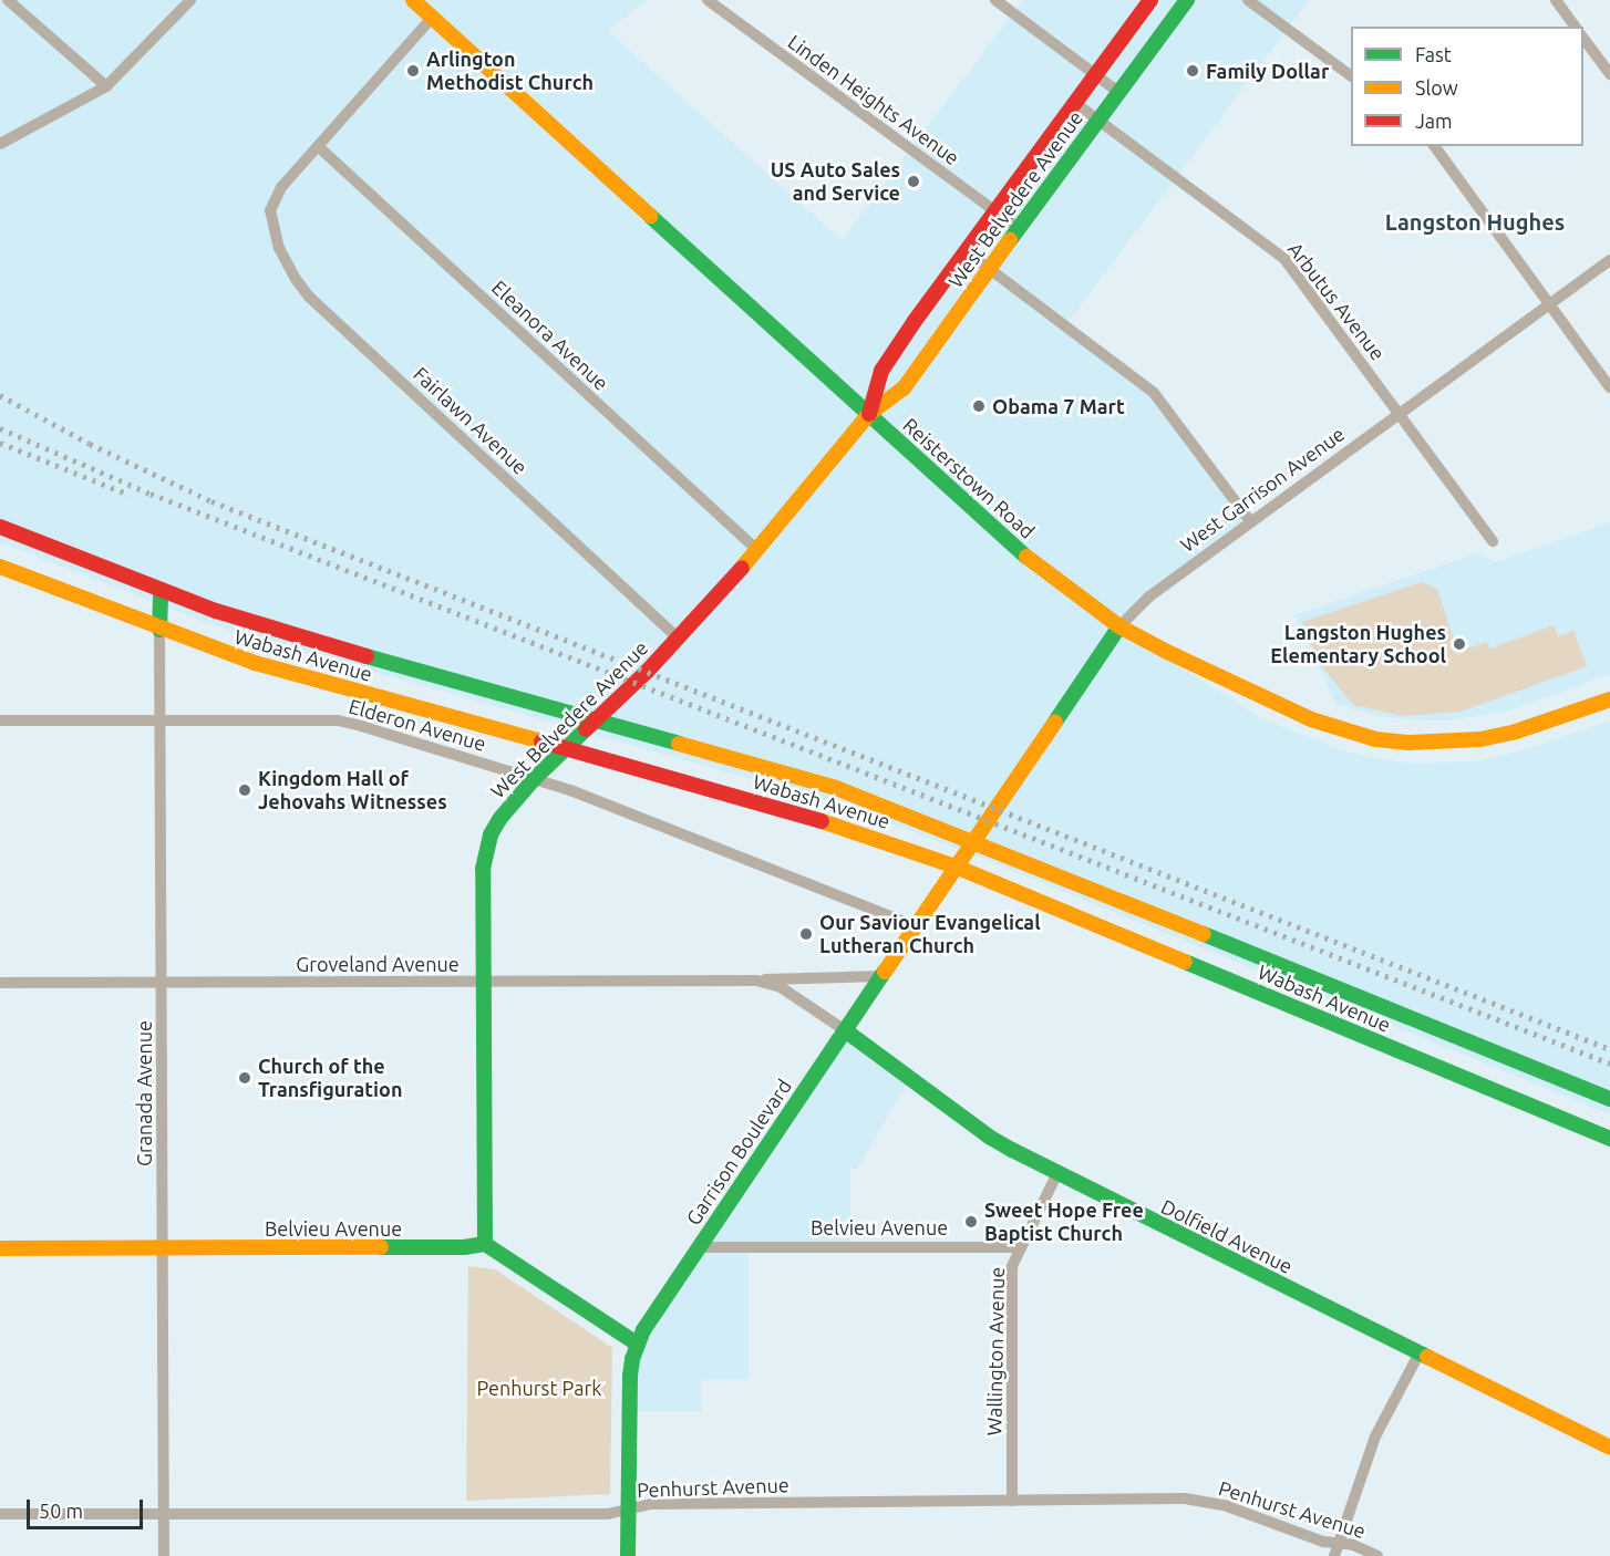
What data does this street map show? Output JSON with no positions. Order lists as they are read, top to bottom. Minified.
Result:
{"streets":{"main road":["West Belvedere Avenue","Reisterstown Road","West Garrison Avenue","Wabash Avenue","Garrison Boulevard","Belvieu Avenue","Dolfield Avenue"],"street":["Linden Heights Avenue","Arbutus Avenue","Eleanora Avenue","Fairlawn Avenue","Elderon Avenue","Groveland Avenue","Granada Avenue","Wallington Avenue","Penhurst Avenue"]},"crossings":[["Linden Heights Avenue","West Belvedere Avenue"],["West Belvedere Avenue","Arbutus Avenue"],["West Belvedere Avenue","Eleanora Avenue"],["West Belvedere Avenue","Fairlawn Avenue"],["West Belvedere Avenue","Reisterstown Road"],["West Belvedere Avenue","Wabash Avenue"],["West Belvedere Avenue","Elderon Avenue"],["West Belvedere Avenue","Groveland Avenue"],["West Belvedere Avenue","Belvieu Avenue"],["Arbutus Avenue","West Garrison Avenue"],["Eleanora Avenue","Fairlawn Avenue"],["Reisterstown Road","West Garrison Avenue"],["West Garrison Avenue","Garrison Boulevard"],["Wabash Avenue","Granada Avenue"],["Wabash Avenue","Garrison Boulevard"],["Elderon Avenue","Granada Avenue"],["Elderon Avenue","Garrison Boulevard"],["Groveland Avenue","Granada Avenue"],["Groveland Avenue","Garrison Boulevard"],["Groveland Avenue","Dolfield Avenue"],["Granada Avenue","Belvieu Avenue"],["Granada Avenue","Penhurst Avenue"],["Garrison Boulevard","Belvieu Avenue"],["Garrison Boulevard","Dolfield Avenue"],["Garrison Boulevard","Penhurst Avenue"],["Belvieu Avenue","Wallington Avenue"],["Dolfield Avenue","Wallington Avenue"],["Wallington Avenue","Penhurst Avenue"]],"districts":["Langston Hughes"],"parks":["Penhurst Park"],"places":["Arlington Methodist Church","Family Dollar","US Auto Sales and Service","Obama 7 Mart","Langston Hughes Elementary School","Kingdom Hall of Jehovahs Witnesses","Our Saviour Evangelical Lutheran Church","Church of the Transfiguration","Sweet Hope Free Baptist Church"],"legend":["Fast","Slow","Jam"],"scale_bar":"50 m"}
